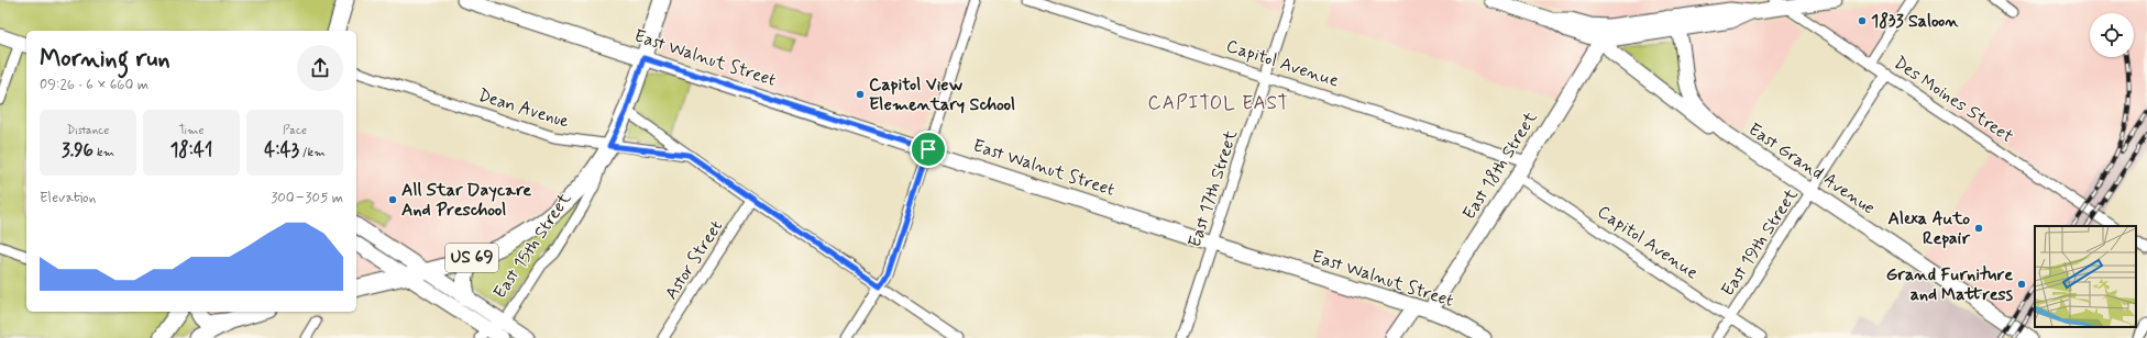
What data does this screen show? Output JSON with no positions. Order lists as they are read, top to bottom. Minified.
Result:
{"streets":{"main road":["East 15th Street","US 69"],"street":["East Walnut Street","Capitol Avenue","Des Moines Street","Dean Avenue","East 18th Street","East Grand Avenue","East 17th Street","East 19th Street","Astor Street"]},"crossings":[["East Walnut Street","East 18th Street"],["East Walnut Street","East 17th Street"],["East Walnut Street","East 15th Street"],["Capitol Avenue","East 18th Street"],["Capitol Avenue","East 17th Street"],["Capitol Avenue","East 19th Street"],["Des Moines Street","East 19th Street"],["Dean Avenue","East 15th Street"],["Dean Avenue","Astor Street"],["East 18th Street","East Grand Avenue"],["East Grand Avenue","East 19th Street"],["East 15th Street","US 69"]],"districts":["CAPITOL EAST"],"places":["1833 Saloon","Capitol View Elementary School","All Star Daycare And Preschool","Alexa Auto Repair","Grand Furniture and Mattress"],"page":{"heading":["Morning run","09:26 · 6 × 660 m"],"stats":[["Distance","3.96 km"],["Time","18:41"],["Pace","4:43 /km"]],"chart":["Elevation","300–305 m"]}}
